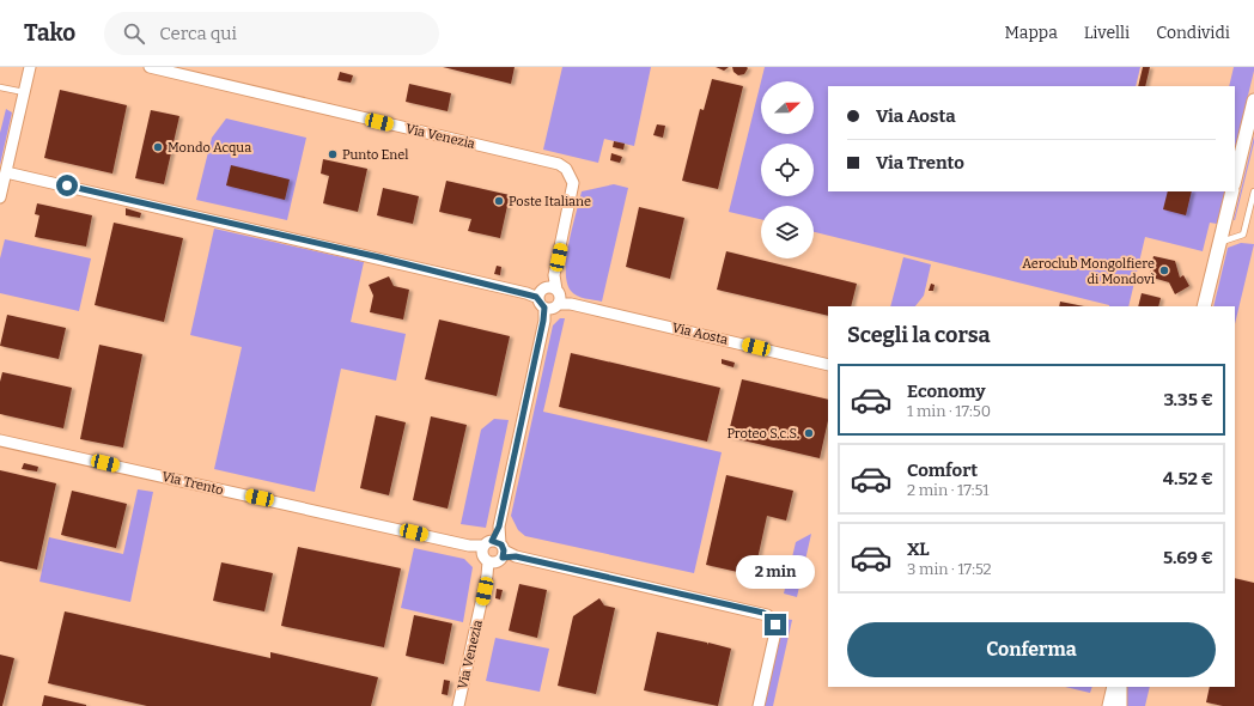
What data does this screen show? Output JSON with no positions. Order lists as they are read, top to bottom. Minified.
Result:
{"streets":{"street":["Via Venezia","Via Aosta","Via Trento"]},"crossings":[["Via Venezia","Via Aosta"],["Via Venezia","Via Trento"]],"places":["Mondo Acqua","Punto Enel","Poste Italiane","Aeroclub Mongolfiere di Mondovì","Proteo S.c.S."],"north":"right","page":{"header":"Tako","search":"Cerca qui","nav":["Mappa","Livelli","Condividi"],"banner":["Via Aosta","Via Trento"],"heading":"Scegli la corsa","list":[{"name":"Economy","note":"1 min · 17:50","value":"3.35 €"},{"name":"Comfort","note":"2 min · 17:51","value":"4.52 €"},{"name":"XL","note":"3 min · 17:52","value":"5.69 €"}],"bubble":"2 min","buttons":"Conferma"}}
